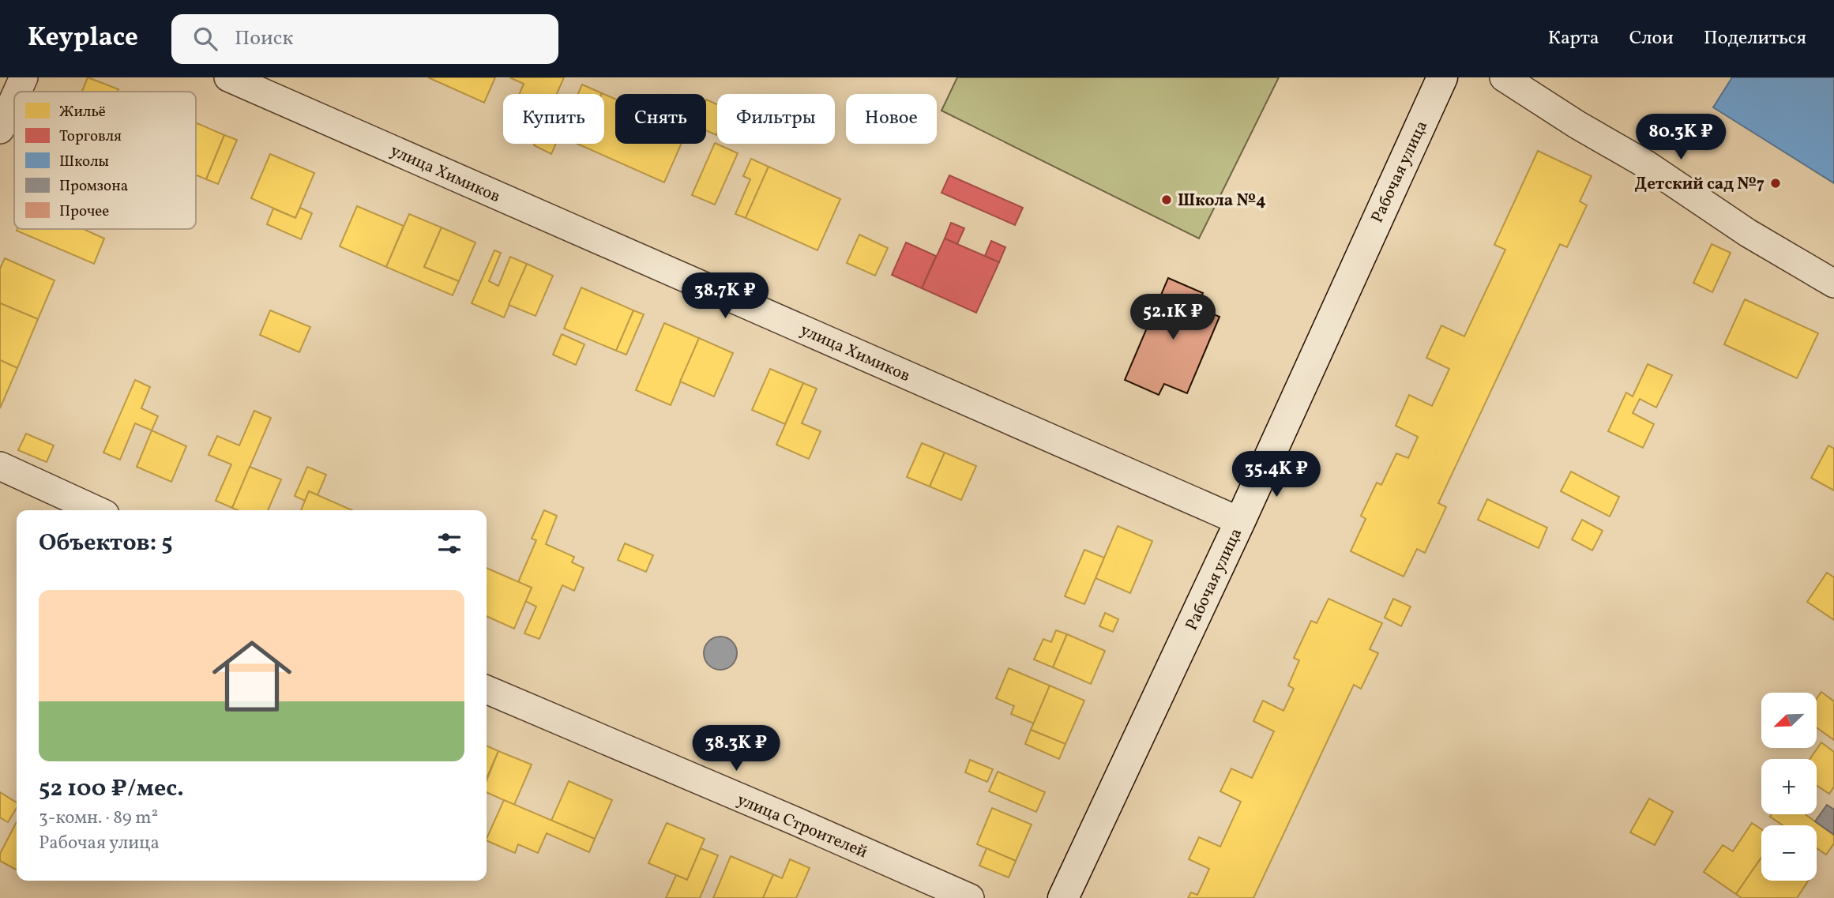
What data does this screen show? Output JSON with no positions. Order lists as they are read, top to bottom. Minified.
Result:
{"streets":{"main road":["Рабочая улица"],"street":["улица Химиков","улица Строителей"]},"crossings":[["Рабочая улица","улица Химиков"]],"places":["Детский сад №7","Школа №4"],"legend":["Жильё","Торговля","Школы","Промзона","Прочее"],"north":"bottom left","page":{"header":"Keyplace","search":"Поиск","nav":["Карта","Слои","Поделиться"],"chip":["Купить","Снять","Фильтры","Новое"],"price":["80.3K ₽","38.7K ₽","52.1K ₽","35.4K ₽","38.3K ₽"],"heading":"Объектов: 5","list":[{"name":"52 100 ₽/мес.","note":"3-комн. · 89 m² · Рабочая улица"}],"map_buttons":["+","−"]}}
